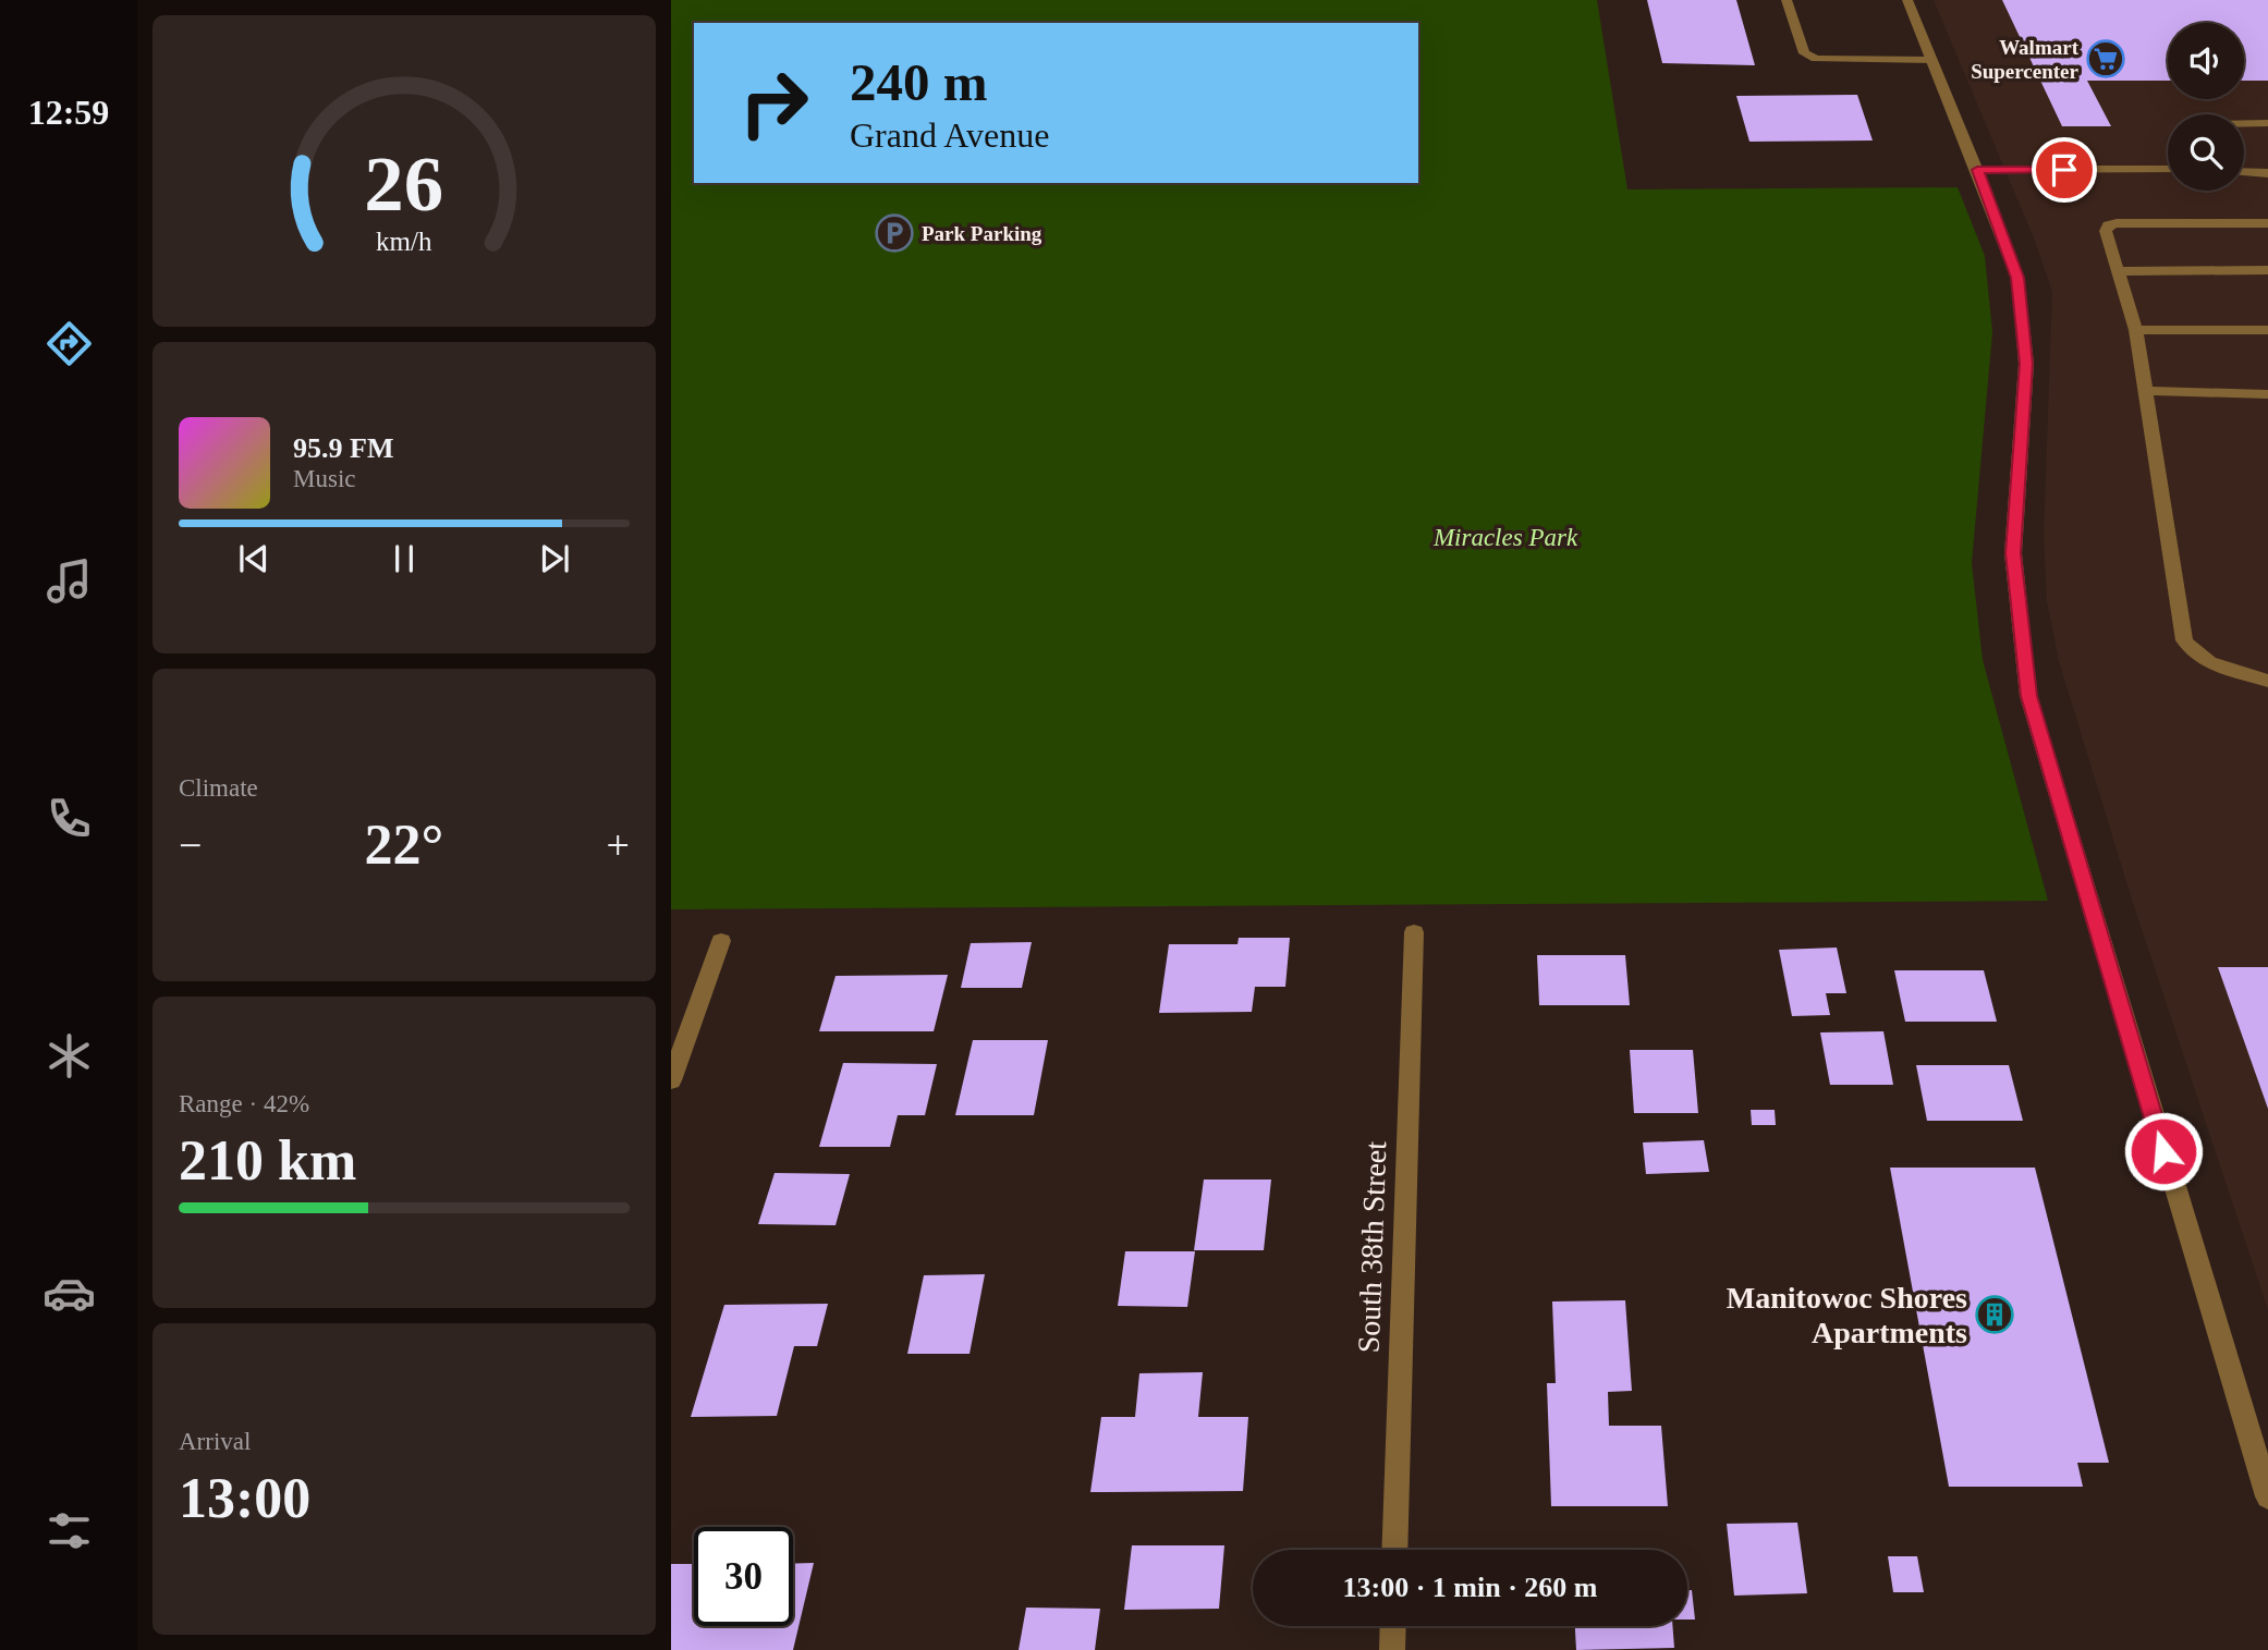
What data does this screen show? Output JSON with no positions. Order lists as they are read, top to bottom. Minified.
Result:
{"streets":{"street":["South 38th Street"]},"parks":["Miracles Park"],"places":{"supermarket":["Walmart Supercenter"],"parking":["Park Parking"],"building":["Manitowoc Shores Apartments"]},"page":{"tabs":"12:59","turn":["240 m","Grand Avenue"],"song":["95.9 FM","Music"],"tile":["Climate",["Range · 42%","210 km"],["Arrival","13:00"]],"heat":["−","22°","+"],"limit":"30","trip":"13:00 · 1 min · 260 m","gauge":["26","km/h"]}}
